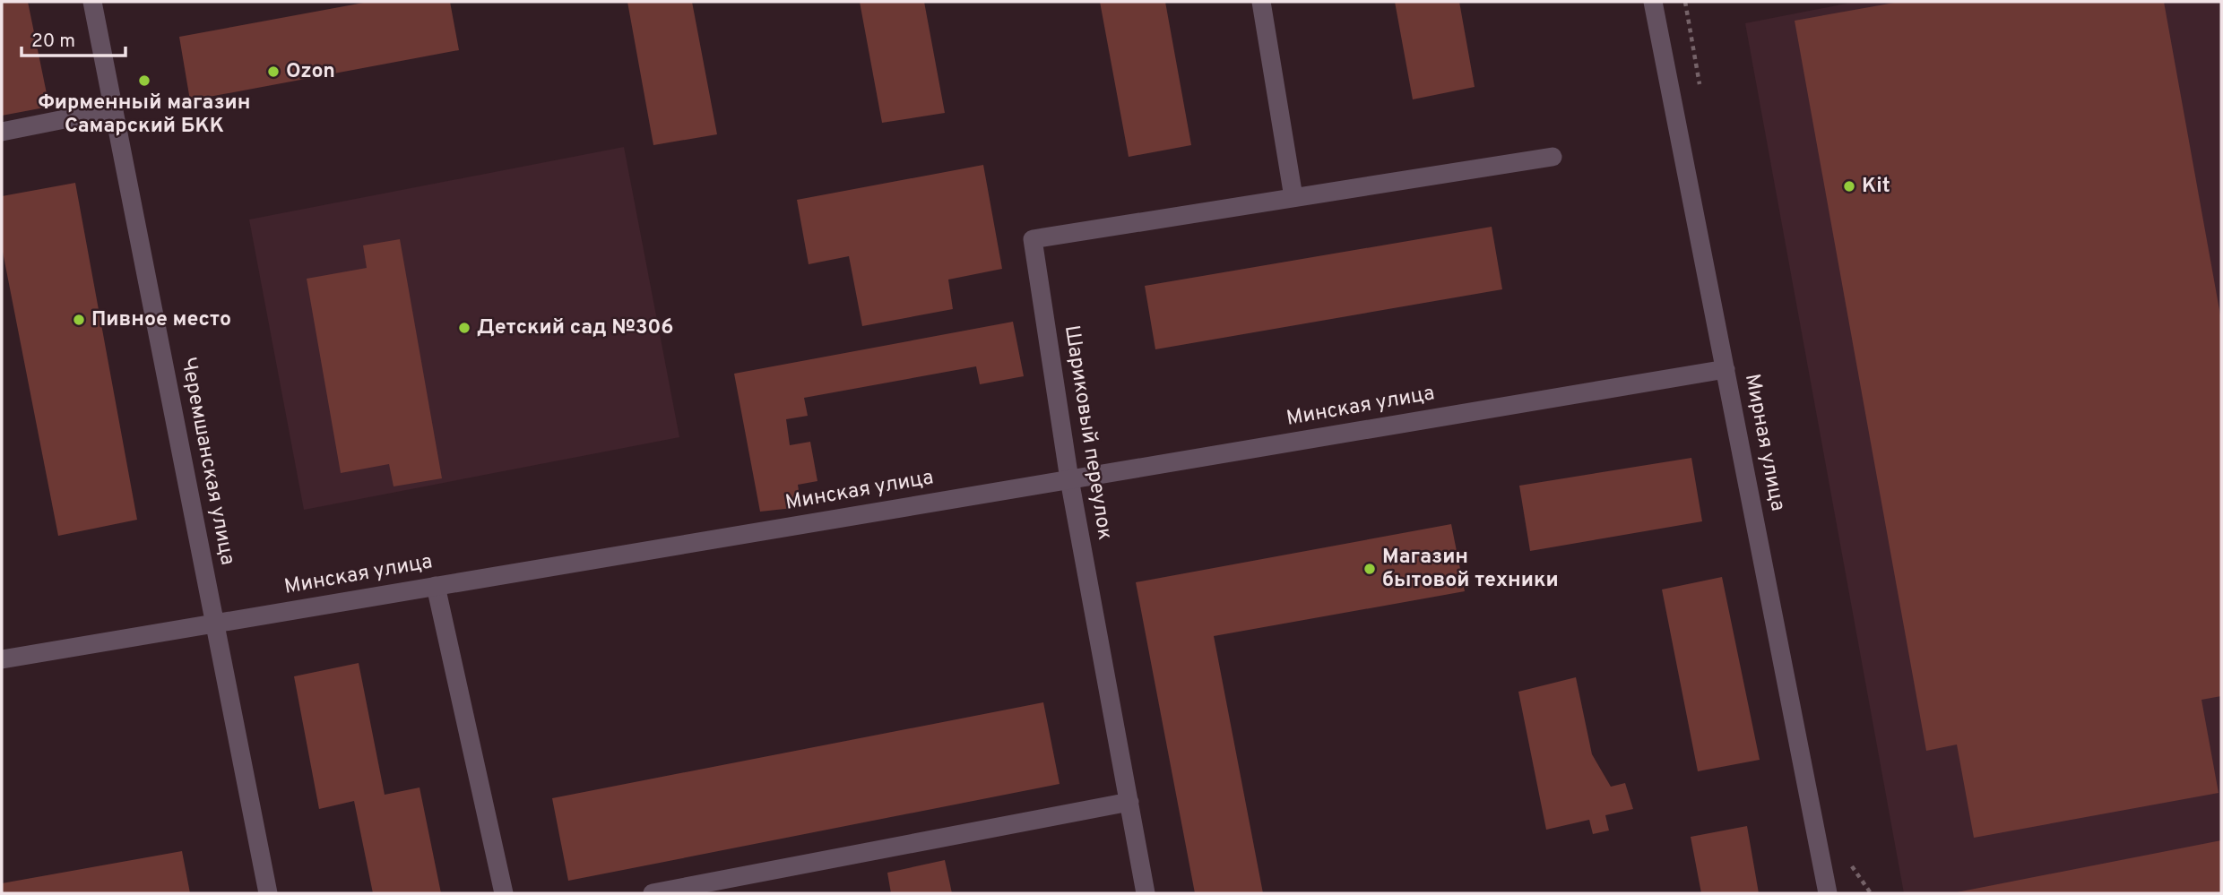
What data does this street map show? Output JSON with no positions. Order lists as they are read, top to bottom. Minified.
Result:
{"streets":{"street":["Минская улица","Шариковый переулок","Мирная улица","Черемшанская улица"]},"crossings":[["Минская улица","Шариковый переулок"],["Минская улица","Мирная улица"],["Минская улица","Черемшанская улица"]],"places":["Ozon","Фирменный магазин Самарский БКК","Kit","Пивное место","Детский сад №306","Магазин бытовой техники"],"scale_bar":"20 m"}
